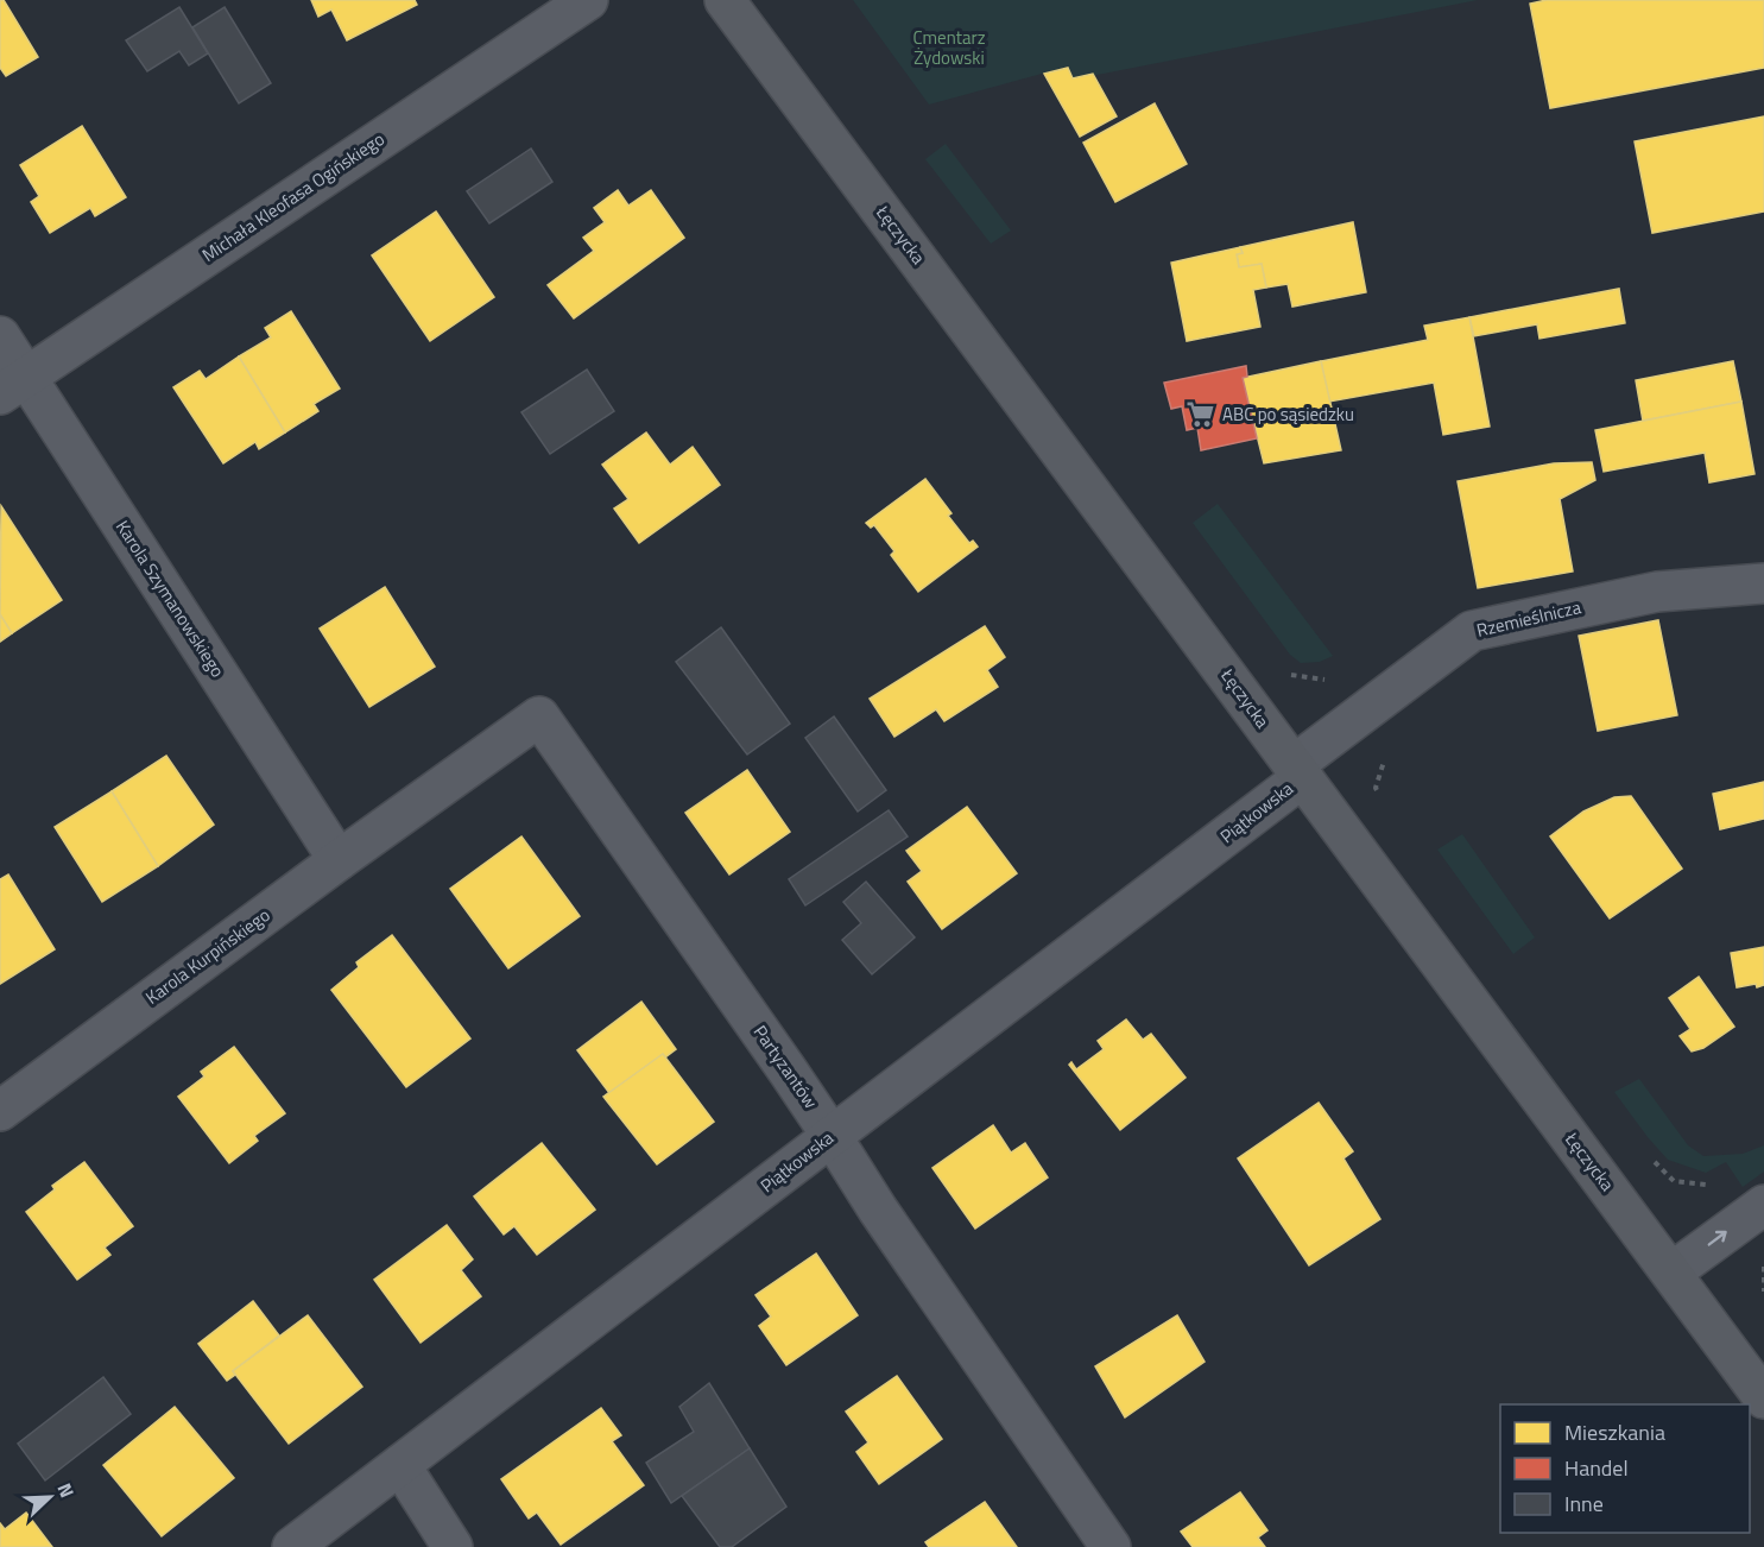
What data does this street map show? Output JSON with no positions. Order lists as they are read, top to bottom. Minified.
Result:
{"streets":{"main road":["Łęczycka"],"street":["Michała Kleofasa Ogińskiego","Karola Szymanowskiego","Rzemieślnicza","Piątkowska","Karola Kurpińskiego","Partyzantów"]},"crossings":[["Michała Kleofasa Ogińskiego","Karola Szymanowskiego"],["Łęczycka","Rzemieślnicza"],["Łęczycka","Piątkowska"],["Karola Szymanowskiego","Karola Kurpińskiego"],["Rzemieślnicza","Piątkowska"],["Piątkowska","Partyzantów"],["Karola Kurpińskiego","Partyzantów"]],"parks":["Cmentarz Żydowski"],"places":{"supermarket":["ABC po sąsiedzku"]},"legend":["Mieszkania","Handel","Inne"],"north":"top right"}
